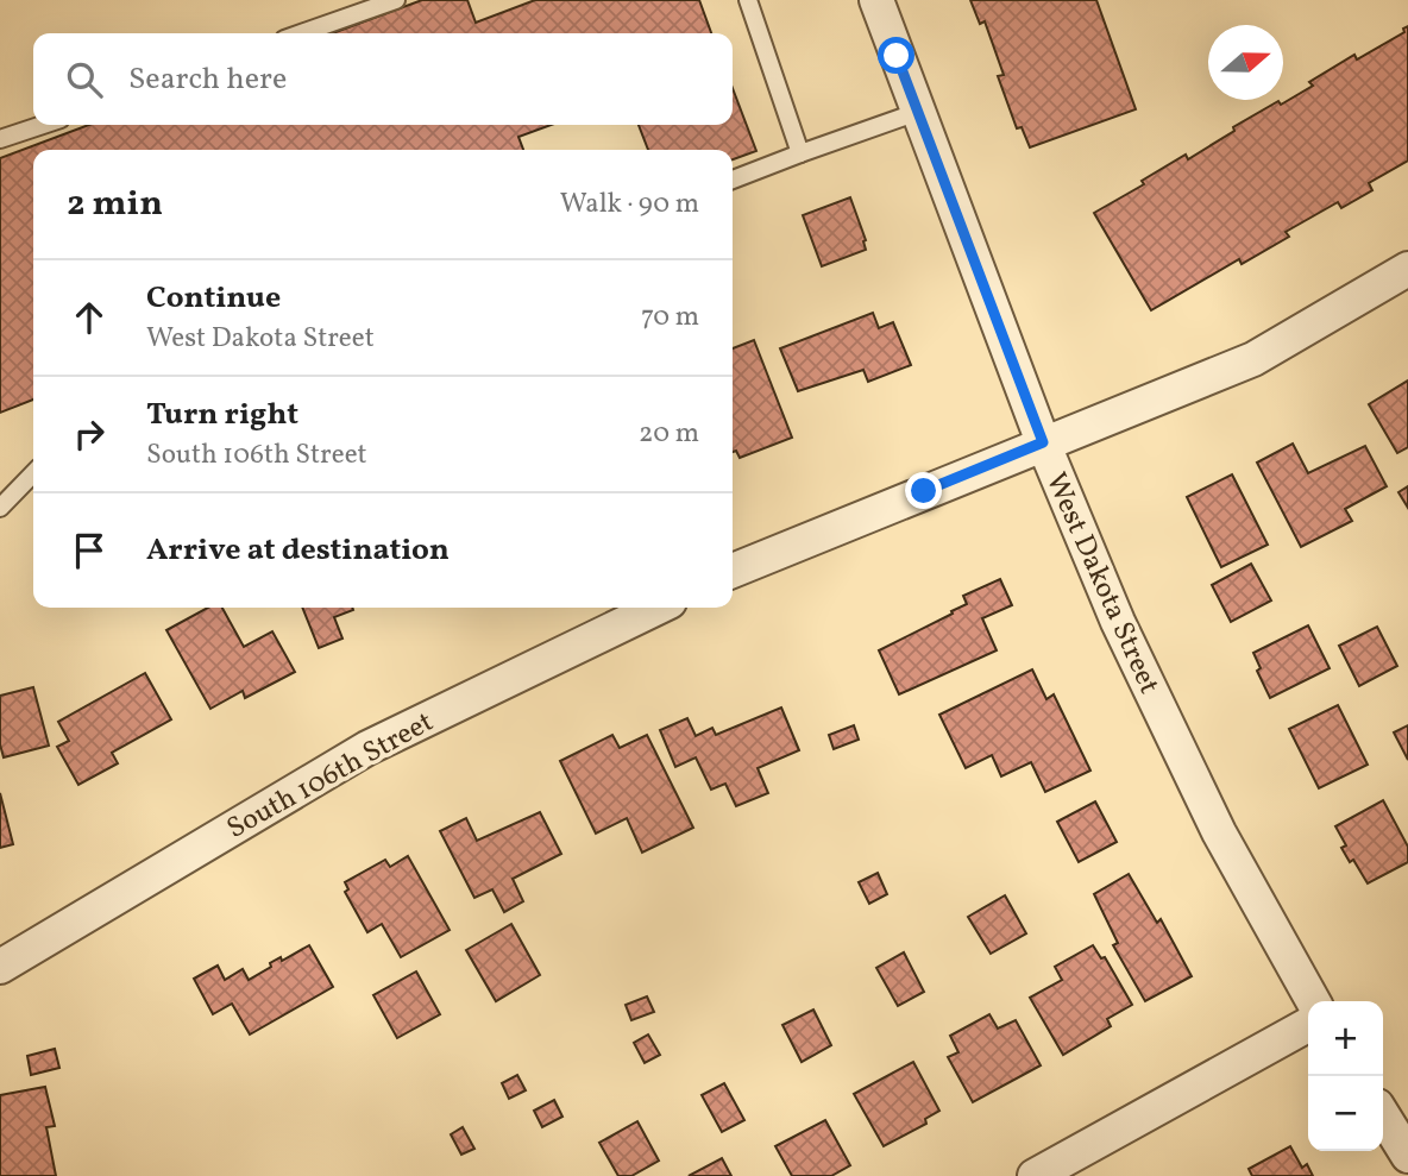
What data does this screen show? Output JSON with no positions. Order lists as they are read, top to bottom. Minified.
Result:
{"streets":{"street":["West Dakota Street","South 106th Street"]},"north":"right","page":{"search":"Search here","heading":["2 min","Walk · 90 m"],"list":[["Continue","West Dakota Street","70 m"],["Turn right","South 106th Street","20 m"],"Arrive at destination"],"map_buttons":["+","−"]}}
